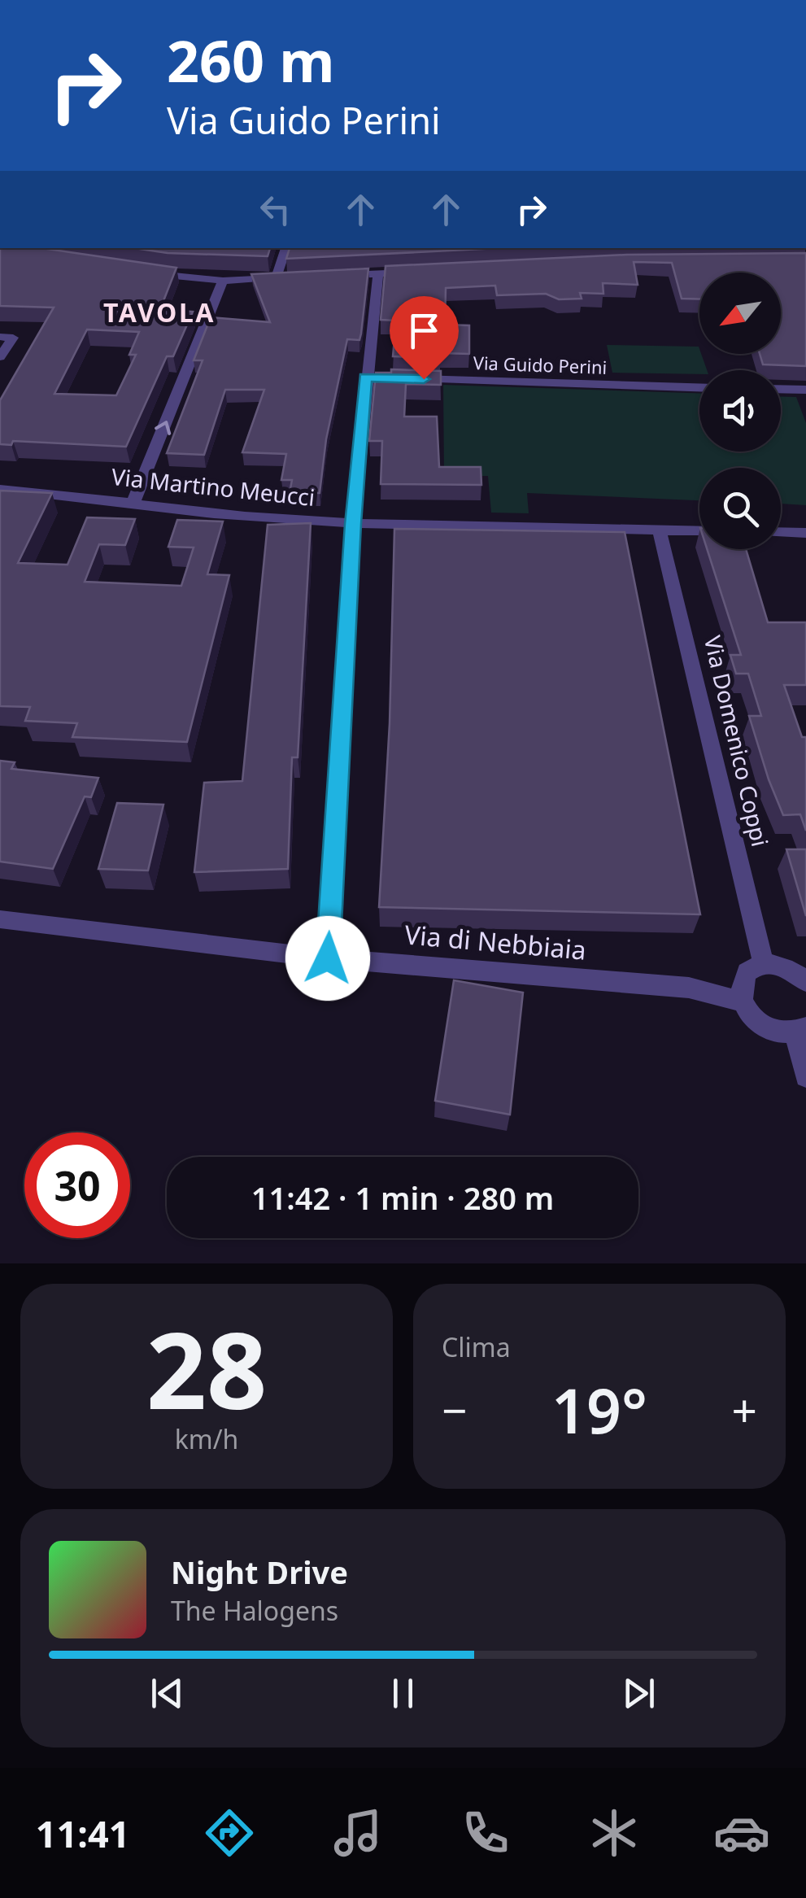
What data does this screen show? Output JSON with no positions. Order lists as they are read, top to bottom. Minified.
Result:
{"streets":{"street":["Via Guido Perini","Via Martino Meucci","Via Domenico Coppi","Via di Nebbiaia"]},"crossings":[["Via Martino Meucci","Via Domenico Coppi"]],"districts":["TAVOLA"],"north":"bottom left","page":{"turn":["260 m","Via Guido Perini"],"limit":"30","trip":"11:42 · 1 min · 280 m","tile":[["28","km/h"],"Clima"],"heat":["−","19°","+"],"song":["Night Drive","The Halogens"],"tabs":"11:41"}}
